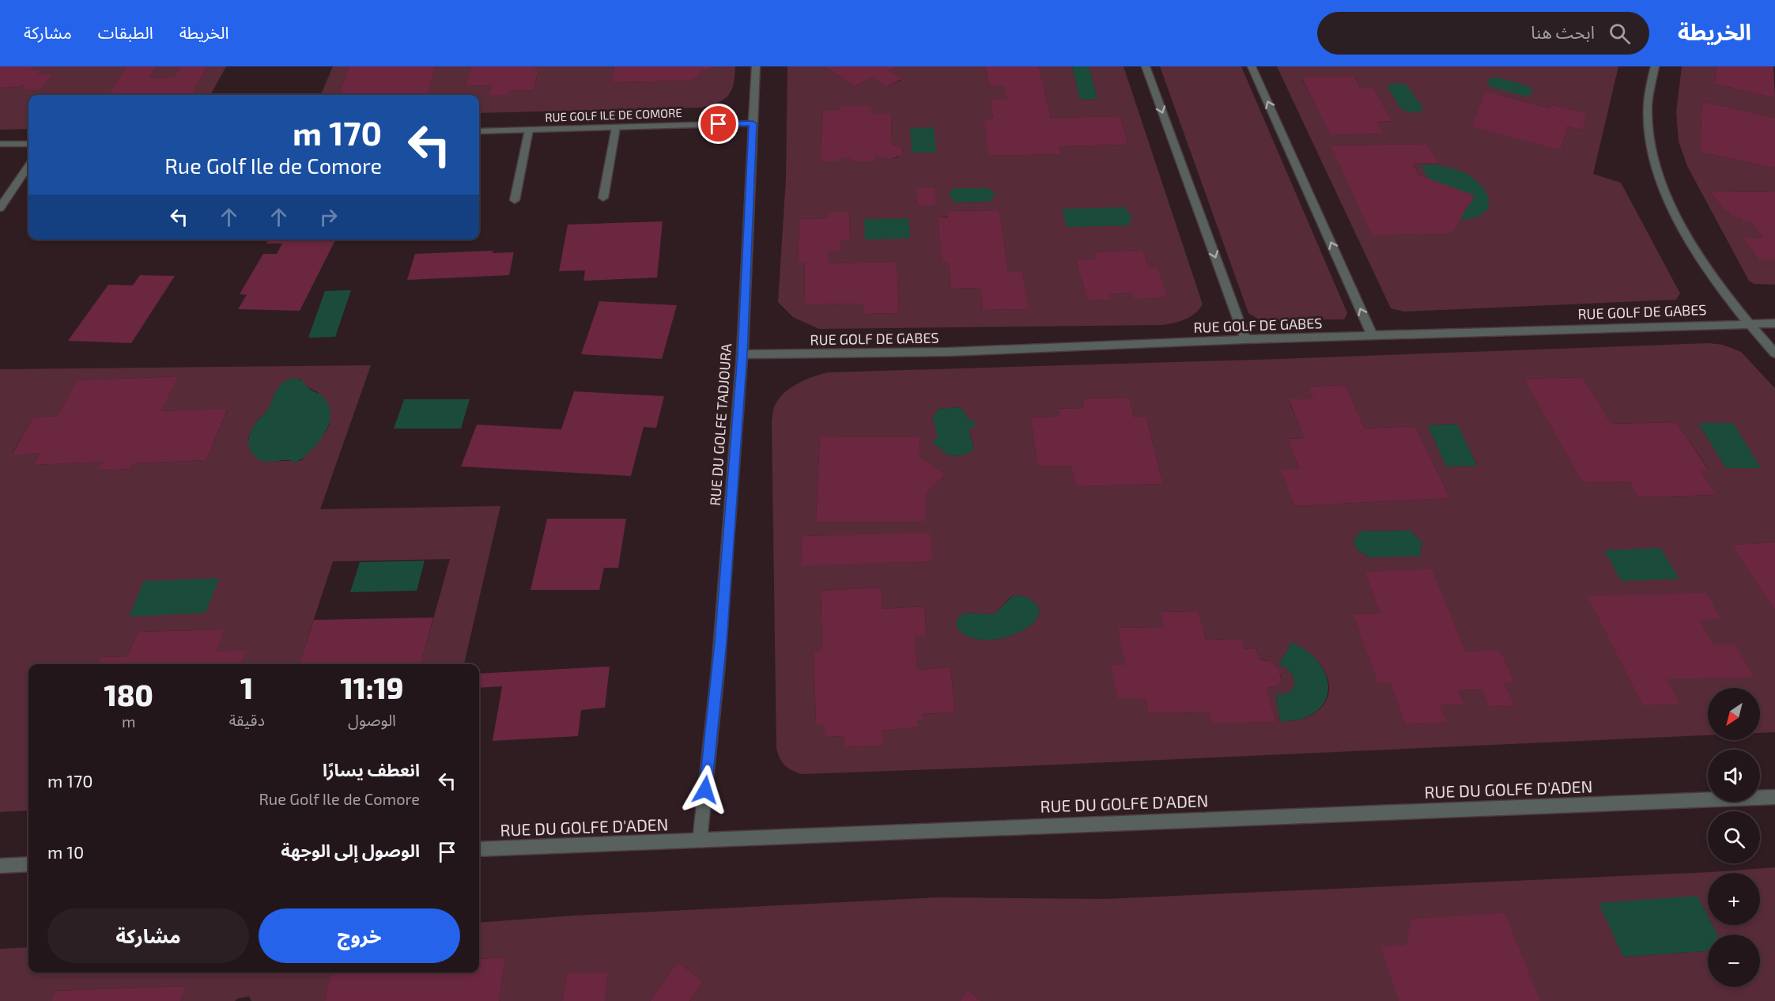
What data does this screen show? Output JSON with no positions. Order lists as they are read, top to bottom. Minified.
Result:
{"streets":{"street":["RUE GOLF ILE DE COMORE","RUE GOLF DE GABES","RUE DU GOLFE TADJOURA","RUE DU GOLFE D'ADEN"]},"crossings":[["RUE GOLF ILE DE COMORE","RUE DU GOLFE TADJOURA"],["RUE GOLF DE GABES","RUE DU GOLFE TADJOURA"],["RUE DU GOLFE TADJOURA","RUE DU GOLFE D'ADEN"]],"north":"bottom left","page":{"header":"الخريطة","search":"ابحث هنا","nav":["الخريطة","الطبقات","مشاركة"],"turn":["170 m","Rue Golf Ile de Comore"],"eta":["11:19","الوصول","1","دقيقة","180","m"],"map_buttons":["+","−"],"list":[{"name":"انعطف يسارًا","note":"Rue Golf Ile de Comore","value":"170 m"},{"name":"الوصول إلى الوجهة","value":"10 m"}],"buttons":["خروج","مشاركة"]}}
